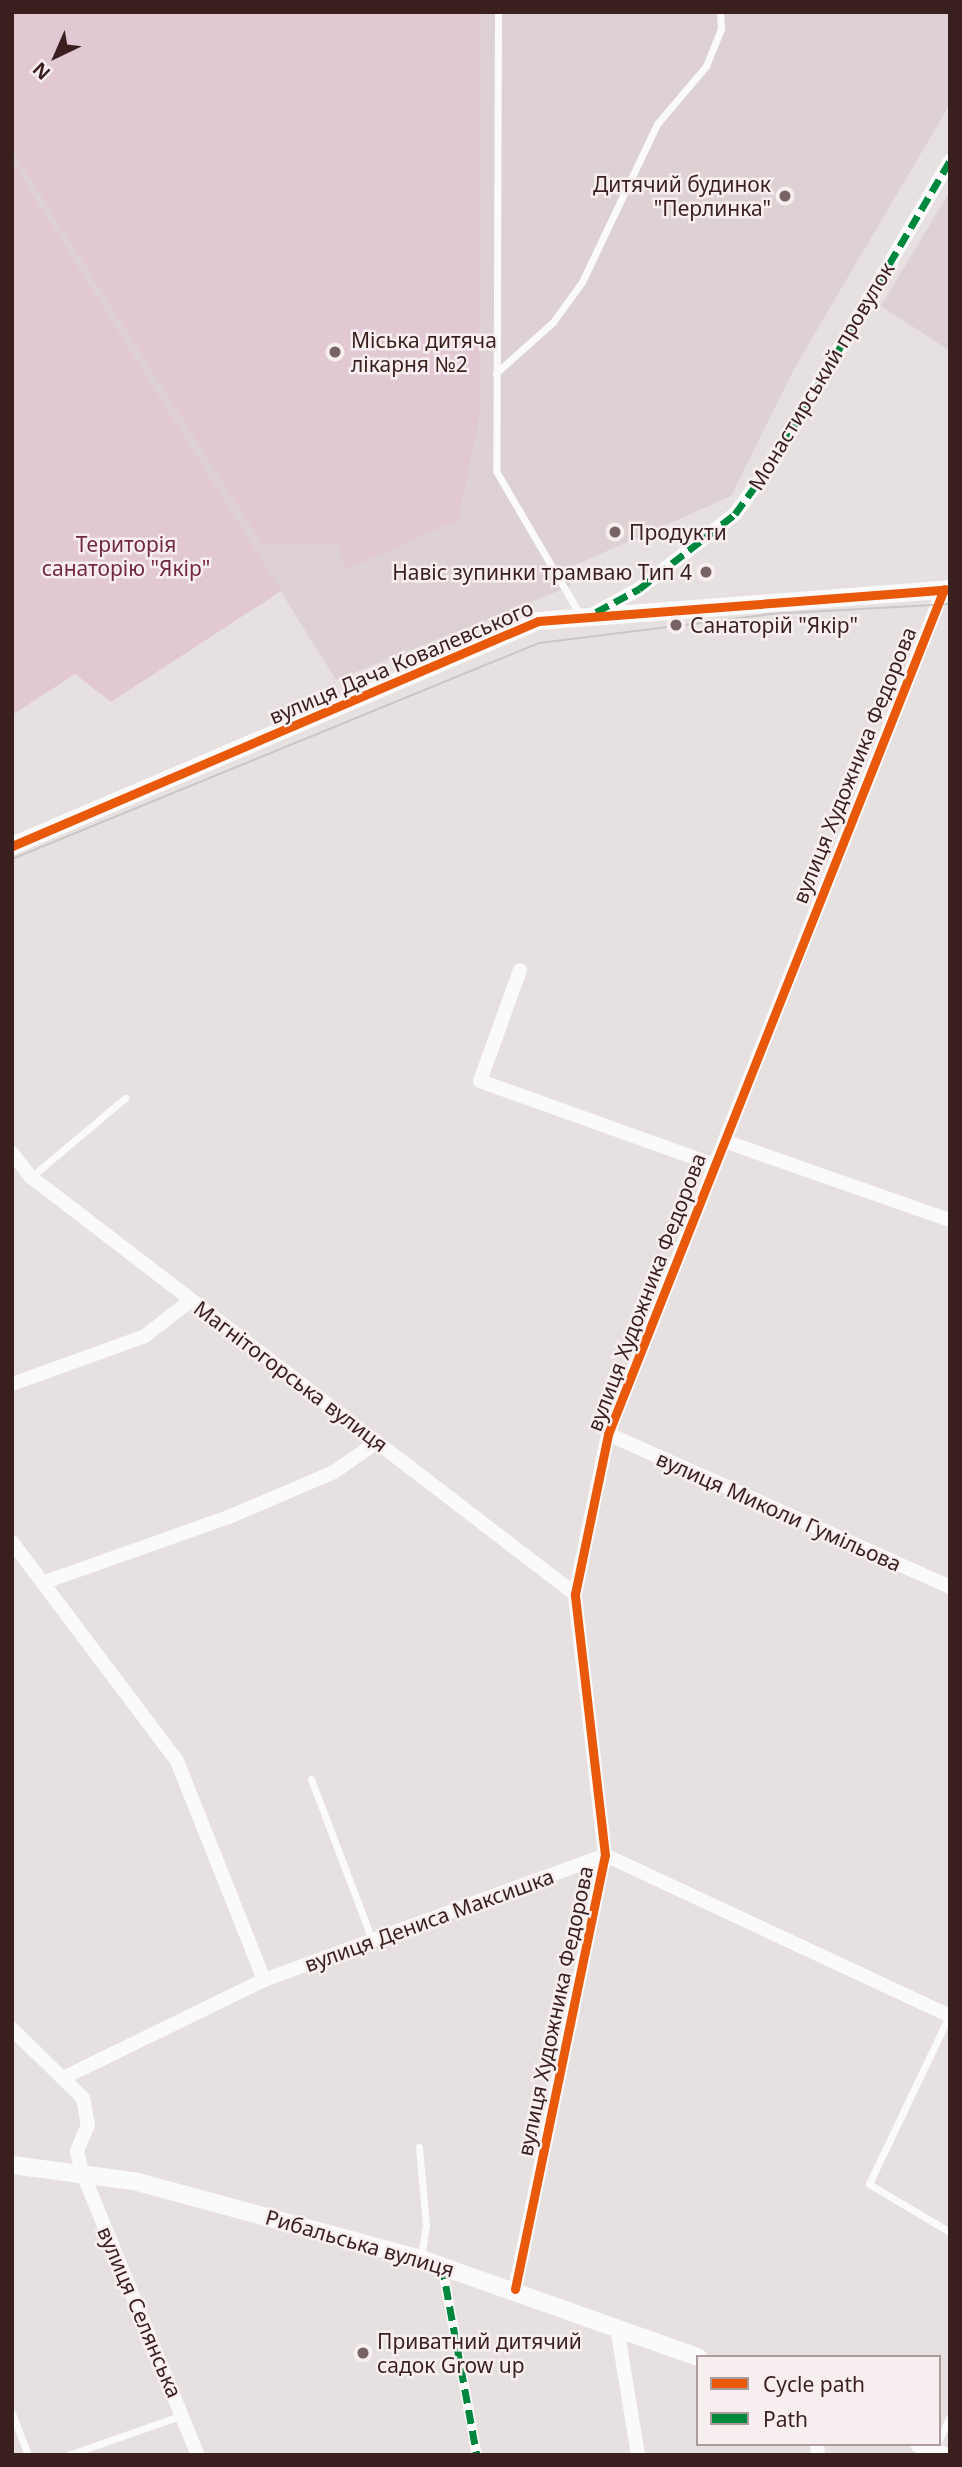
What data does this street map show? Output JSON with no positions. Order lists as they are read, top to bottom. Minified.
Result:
{"streets":{"street":["Монастирський провулок","вулиця Дача Ковалевського","вулиця Художника Федорова","Магнітогорська вулиця","вулиця Миколи Гумільова","вулиця Дениса Максишка","Рибальська вулиця","вулиця Селянська"]},"crossings":[["Монастирський провулок","вулиця Дача Ковалевського"],["вулиця Дача Ковалевського","вулиця Художника Федорова"],["вулиця Художника Федорова","Магнітогорська вулиця"],["вулиця Художника Федорова","вулиця Миколи Гумільова"],["вулиця Художника Федорова","вулиця Дениса Максишка"],["вулиця Художника Федорова","Рибальська вулиця"],["Рибальська вулиця","вулиця Селянська"]],"parks":["Територія санаторію \"Якір\""],"places":["Дитячий будинок \"Перлинка\"","Міська дитяча лікарня №2","Продукти","Навіс зупинки трамваю Тип 4","Санаторій \"Якір\"","Приватний дитячий садок Grow up"],"legend":["Cycle path","Path"],"north":"bottom left"}
